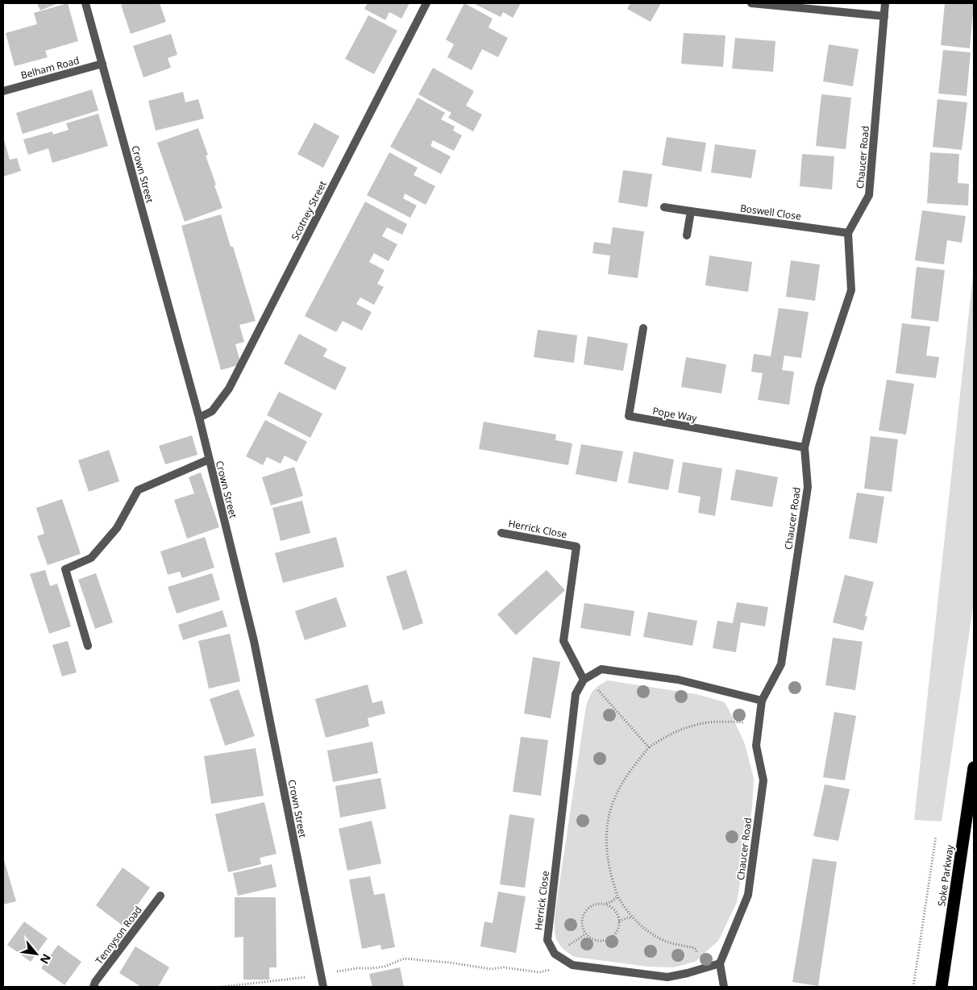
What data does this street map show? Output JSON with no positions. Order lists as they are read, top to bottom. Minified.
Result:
{"streets":{"highway":["Soke Parkway"],"street":["Belham Road","Chaucer Road","Crown Street","Scotney Street","Boswell Close","Pope Way","Herrick Close","Tennyson Road"]},"crossings":[["Belham Road","Crown Street"],["Chaucer Road","Boswell Close"],["Chaucer Road","Pope Way"],["Chaucer Road","Herrick Close"],["Crown Street","Scotney Street"]],"north":"bottom right"}
